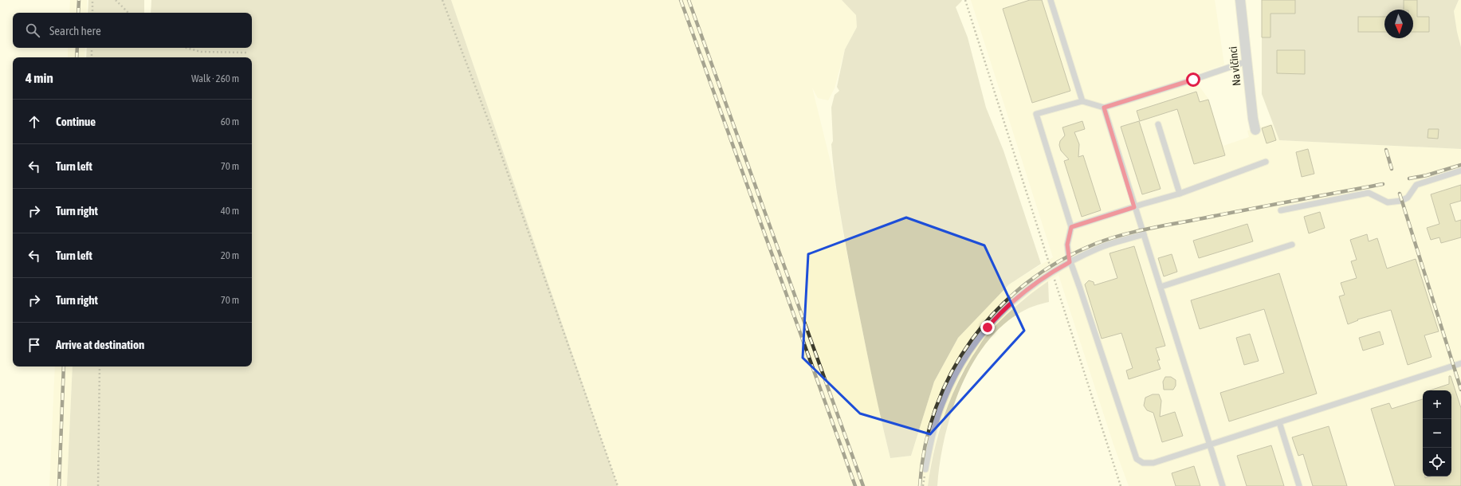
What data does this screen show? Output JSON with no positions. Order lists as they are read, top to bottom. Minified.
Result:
{"streets":{"street":["Na vlčinci"]},"north":"bottom","page":{"search":"Search here","heading":["4 min","Walk · 260 m"],"list":[["Continue","60 m"],["Turn left","70 m"],["Turn right","40 m"],["Turn left","20 m"],["Turn right","70 m"],"Arrive at destination"],"map_buttons":["+","−"]}}
